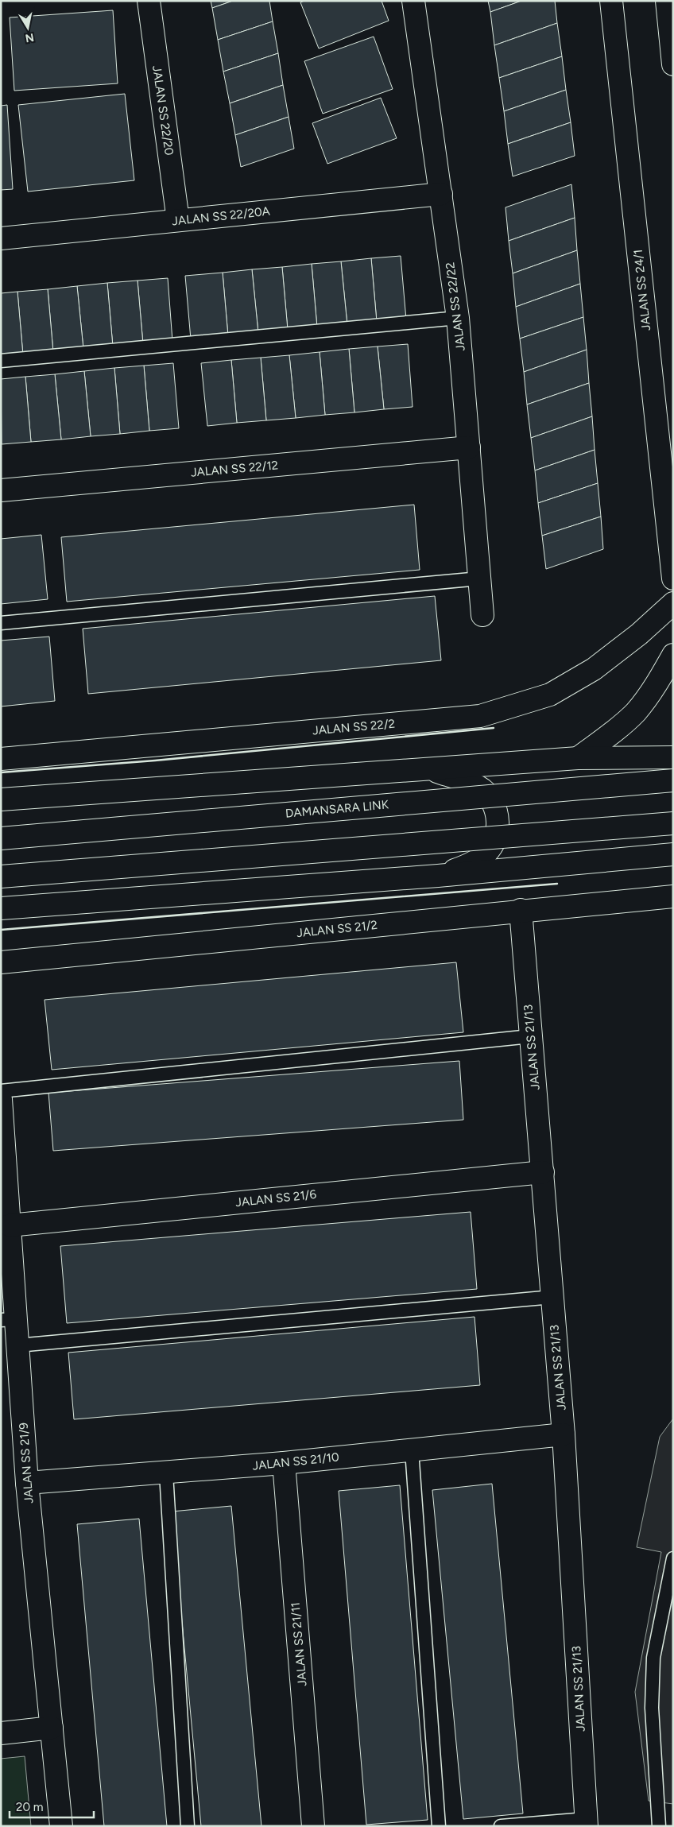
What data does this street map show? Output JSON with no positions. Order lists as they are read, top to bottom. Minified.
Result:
{"streets":{"main road":["JALAN SS 22/20","JALAN SS 22/20A","JALAN SS 24/1","JALAN SS 22/22","JALAN SS 22/12","JALAN SS 22/2","DAMANSARA LINK","JALAN SS 21/2","JALAN SS 21/13","JALAN SS 21/6","JALAN SS 21/10","JALAN SS 21/9","JALAN SS 21/11"]},"crossings":[["JALAN SS 22/20","JALAN SS 22/20A"],["JALAN SS 22/20A","JALAN SS 22/22"],["JALAN SS 22/22","JALAN SS 22/12"],["JALAN SS 21/2","JALAN SS 21/13"],["JALAN SS 21/13","JALAN SS 21/6"],["JALAN SS 21/13","JALAN SS 21/10"],["JALAN SS 21/6","JALAN SS 21/9"],["JALAN SS 21/10","JALAN SS 21/9"],["JALAN SS 21/10","JALAN SS 21/11"]],"scale_bar":"20 m","north":"bottom"}
